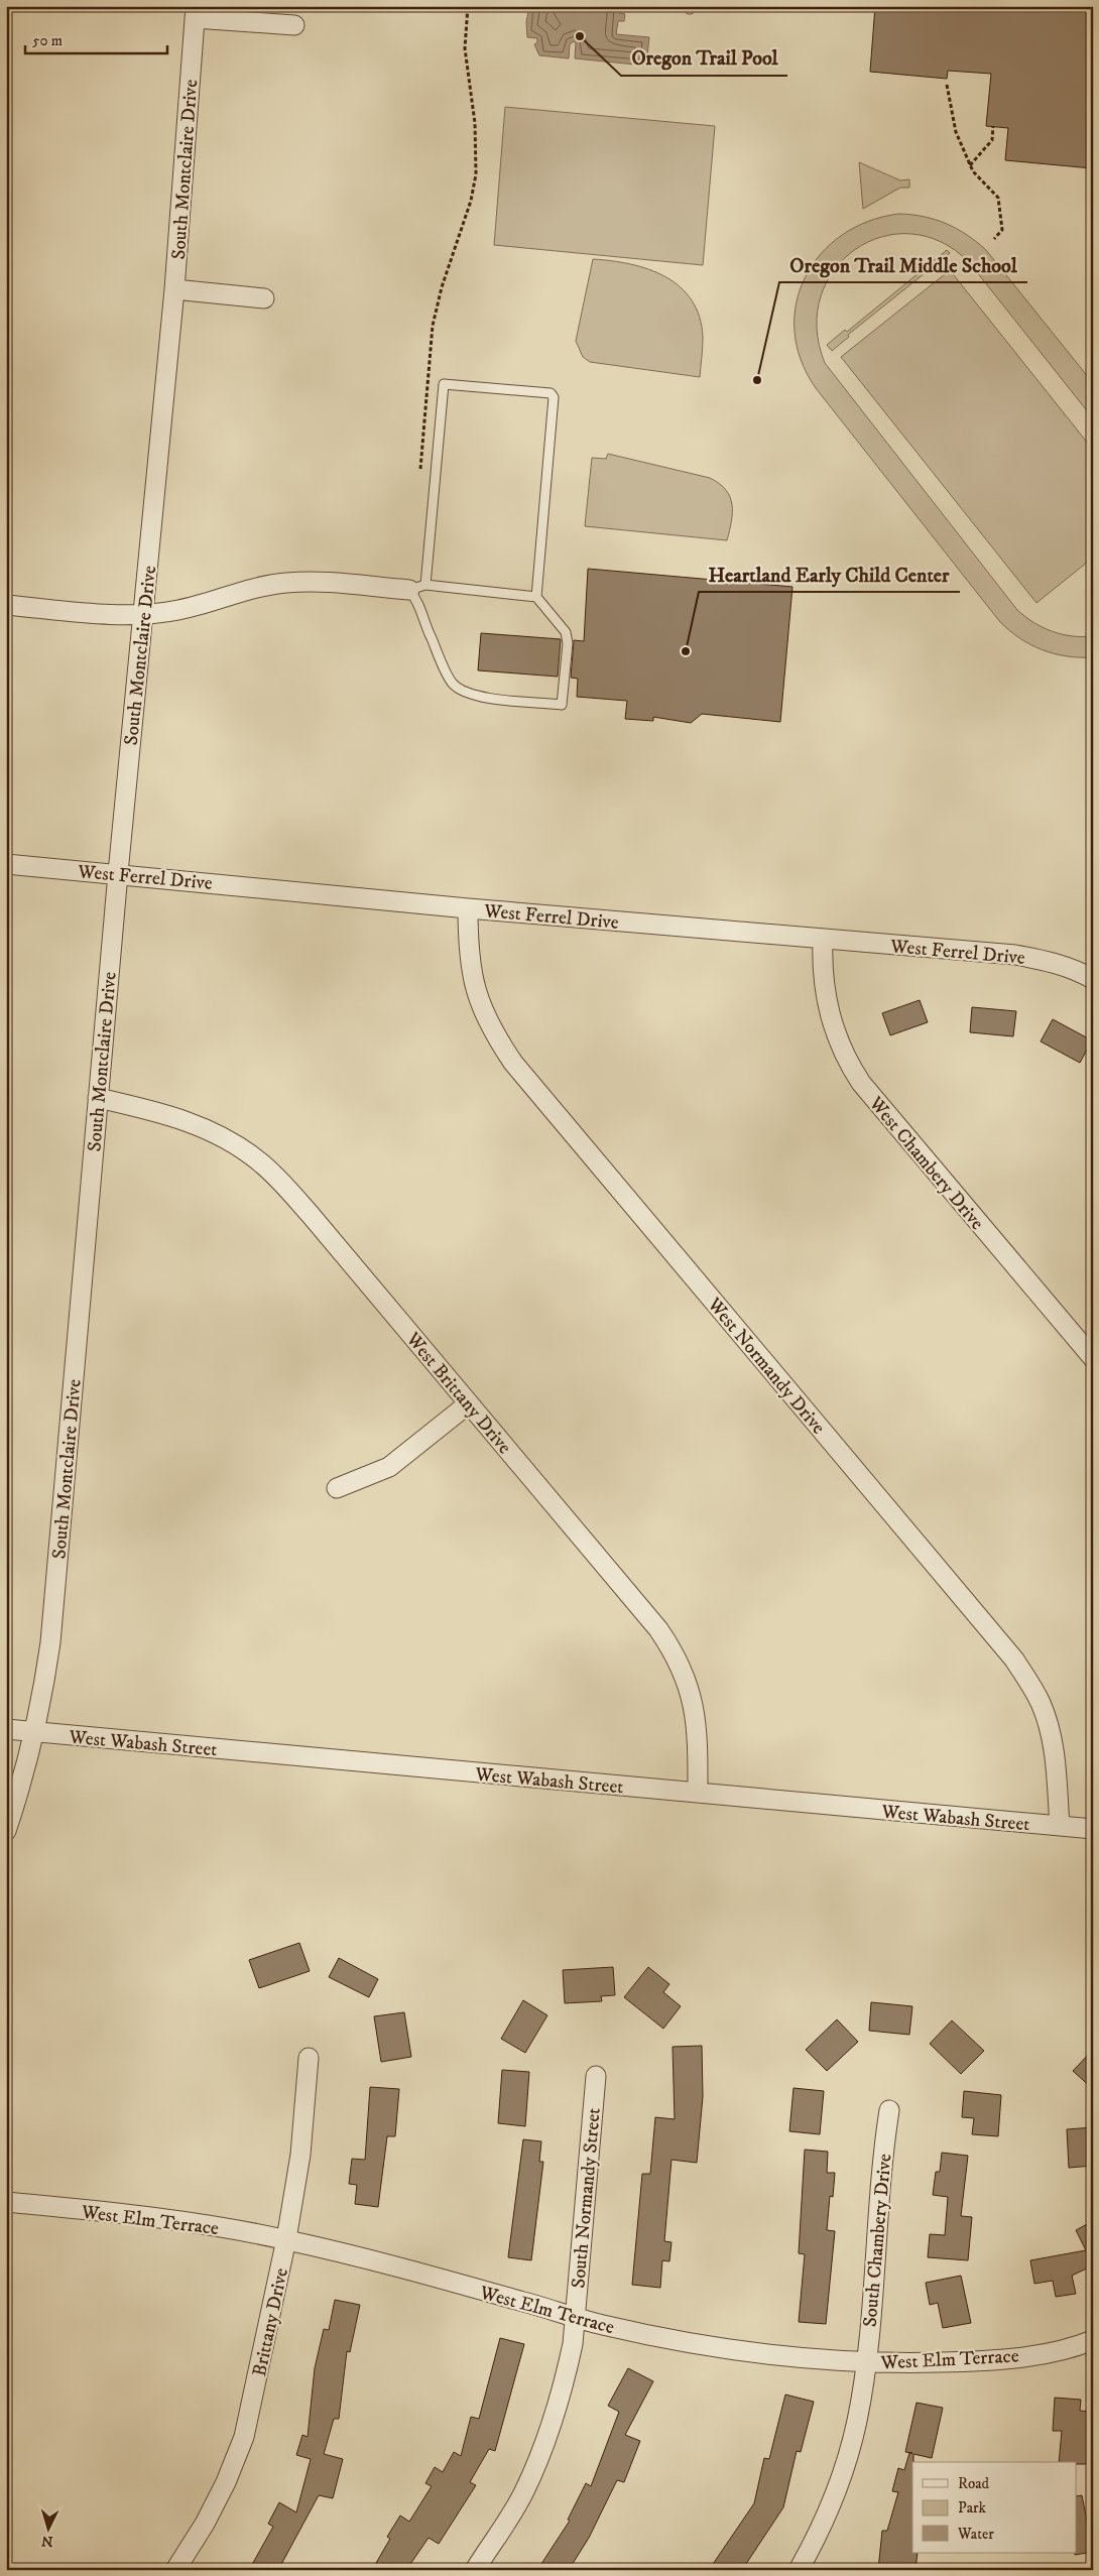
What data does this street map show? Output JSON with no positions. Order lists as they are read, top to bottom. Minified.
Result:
{"streets":{"street":["South Montclaire Drive","West Ferrel Drive","West Chambery Drive","West Normandy Drive","West Brittany Drive","West Wabash Street","South Normandy Street","West Elm Terrace","South Chambery Drive","Brittany Drive"]},"crossings":[["South Montclaire Drive","West Ferrel Drive"],["South Montclaire Drive","West Brittany Drive"],["South Montclaire Drive","West Wabash Street"],["West Ferrel Drive","West Chambery Drive"],["West Ferrel Drive","West Normandy Drive"],["West Normandy Drive","West Wabash Street"],["West Brittany Drive","West Wabash Street"],["South Normandy Street","West Elm Terrace"],["West Elm Terrace","South Chambery Drive"],["West Elm Terrace","Brittany Drive"]],"places":["Oregon Trail Pool","Oregon Trail Middle School","Heartland Early Child Center"],"legend":["Road","Park","Water"],"scale_bar":"50 m","north":"bottom"}
